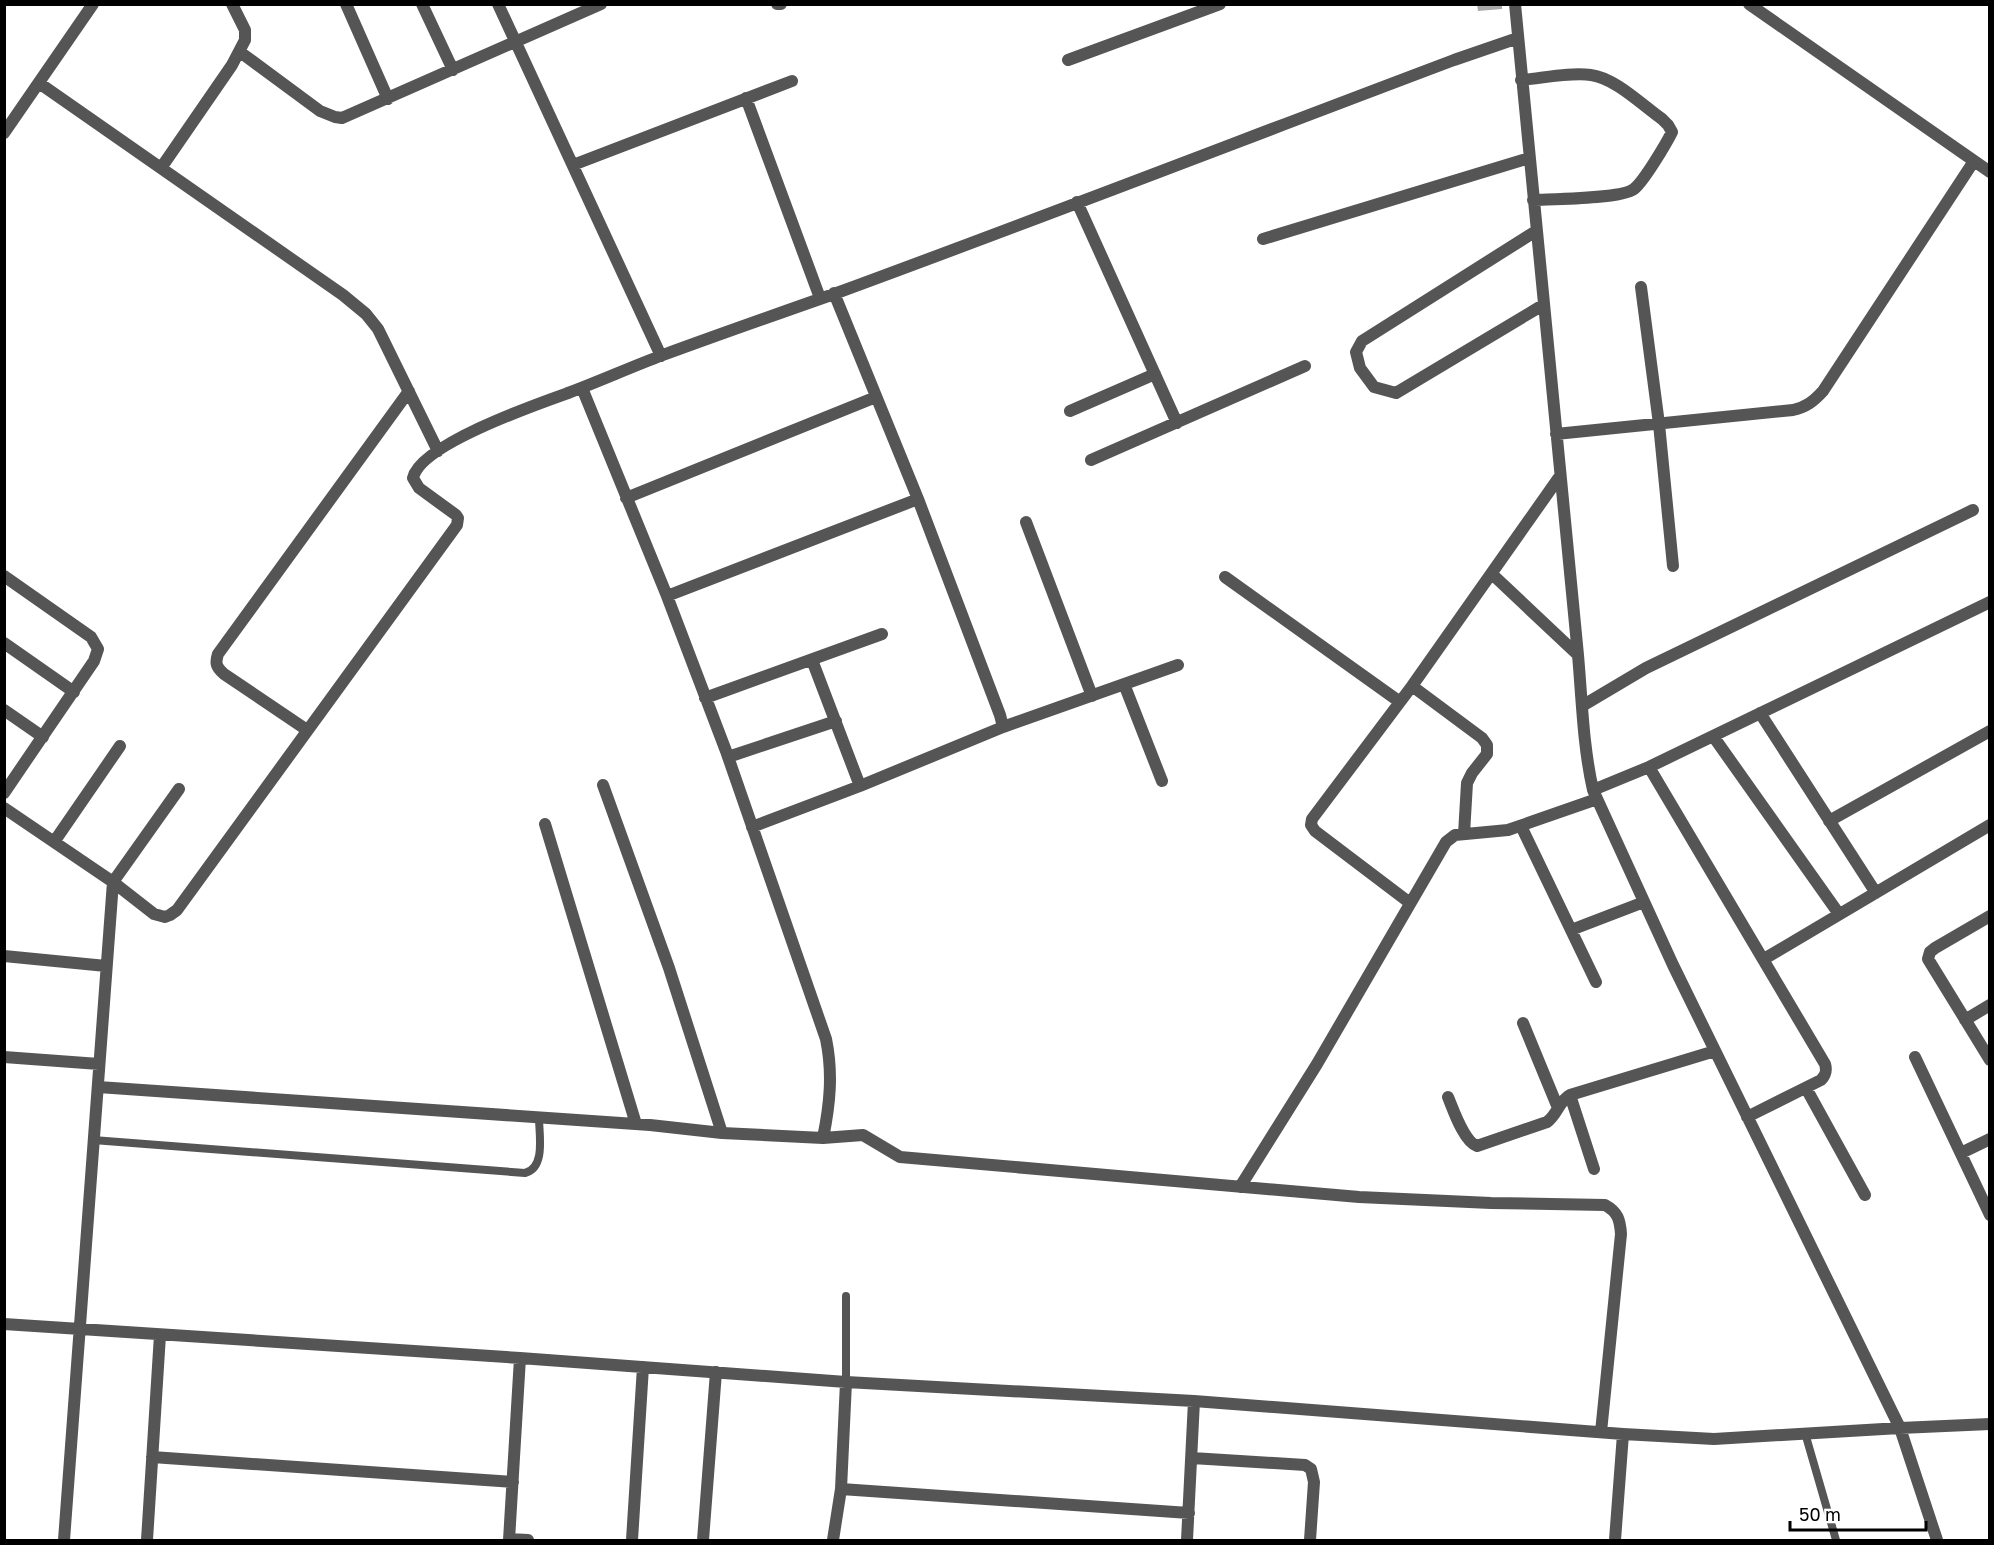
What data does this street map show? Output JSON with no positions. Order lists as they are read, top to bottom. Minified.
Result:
{"scale_bar":"50 m"}
